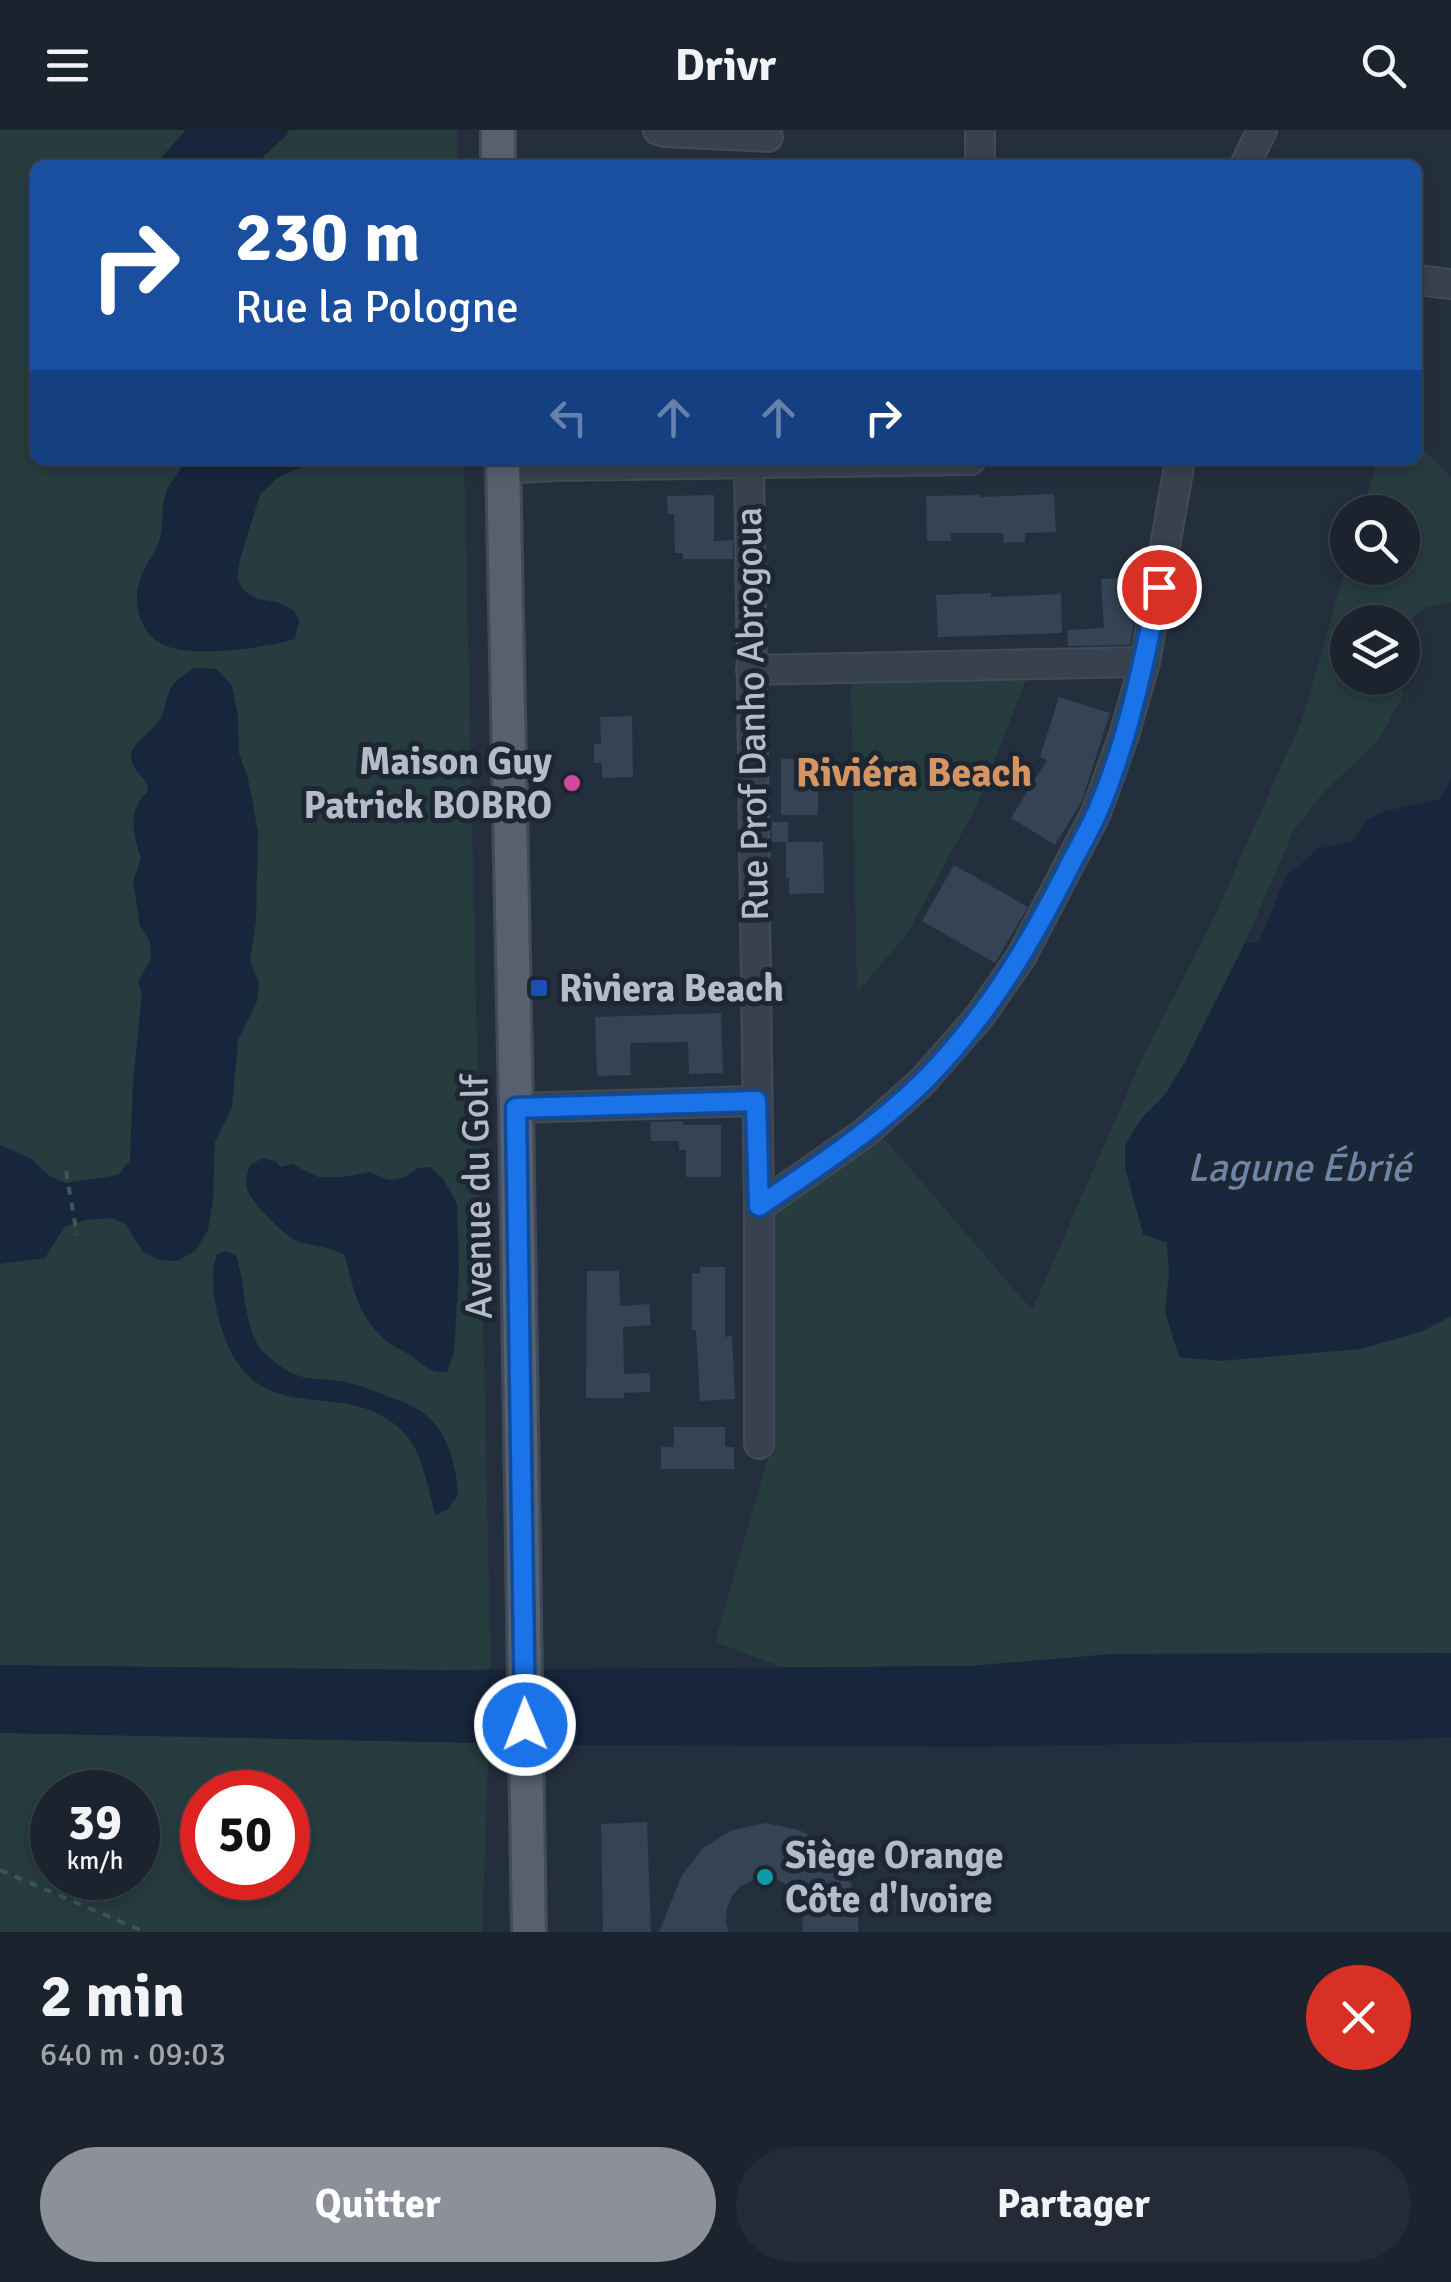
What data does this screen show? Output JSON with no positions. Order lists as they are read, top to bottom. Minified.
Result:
{"streets":{"main road":["Avenue du Golf"],"street":["Rue Prof Danho Abrogoua"]},"districts":["Riviéra Beach"],"water":["Lagune Ébrié"],"places":{"other":["Maison Guy Patrick BOBRO","Siège Orange Côte d'Ivoire"],"transit":["Riviera Beach"]},"page":{"header":"Drivr","turn":["230 m","Rue la Pologne"],"speed":"39 km/h","limit":"50","heading":["2 min","640 m · 09:03"],"buttons":["Quitter","Partager"]}}
